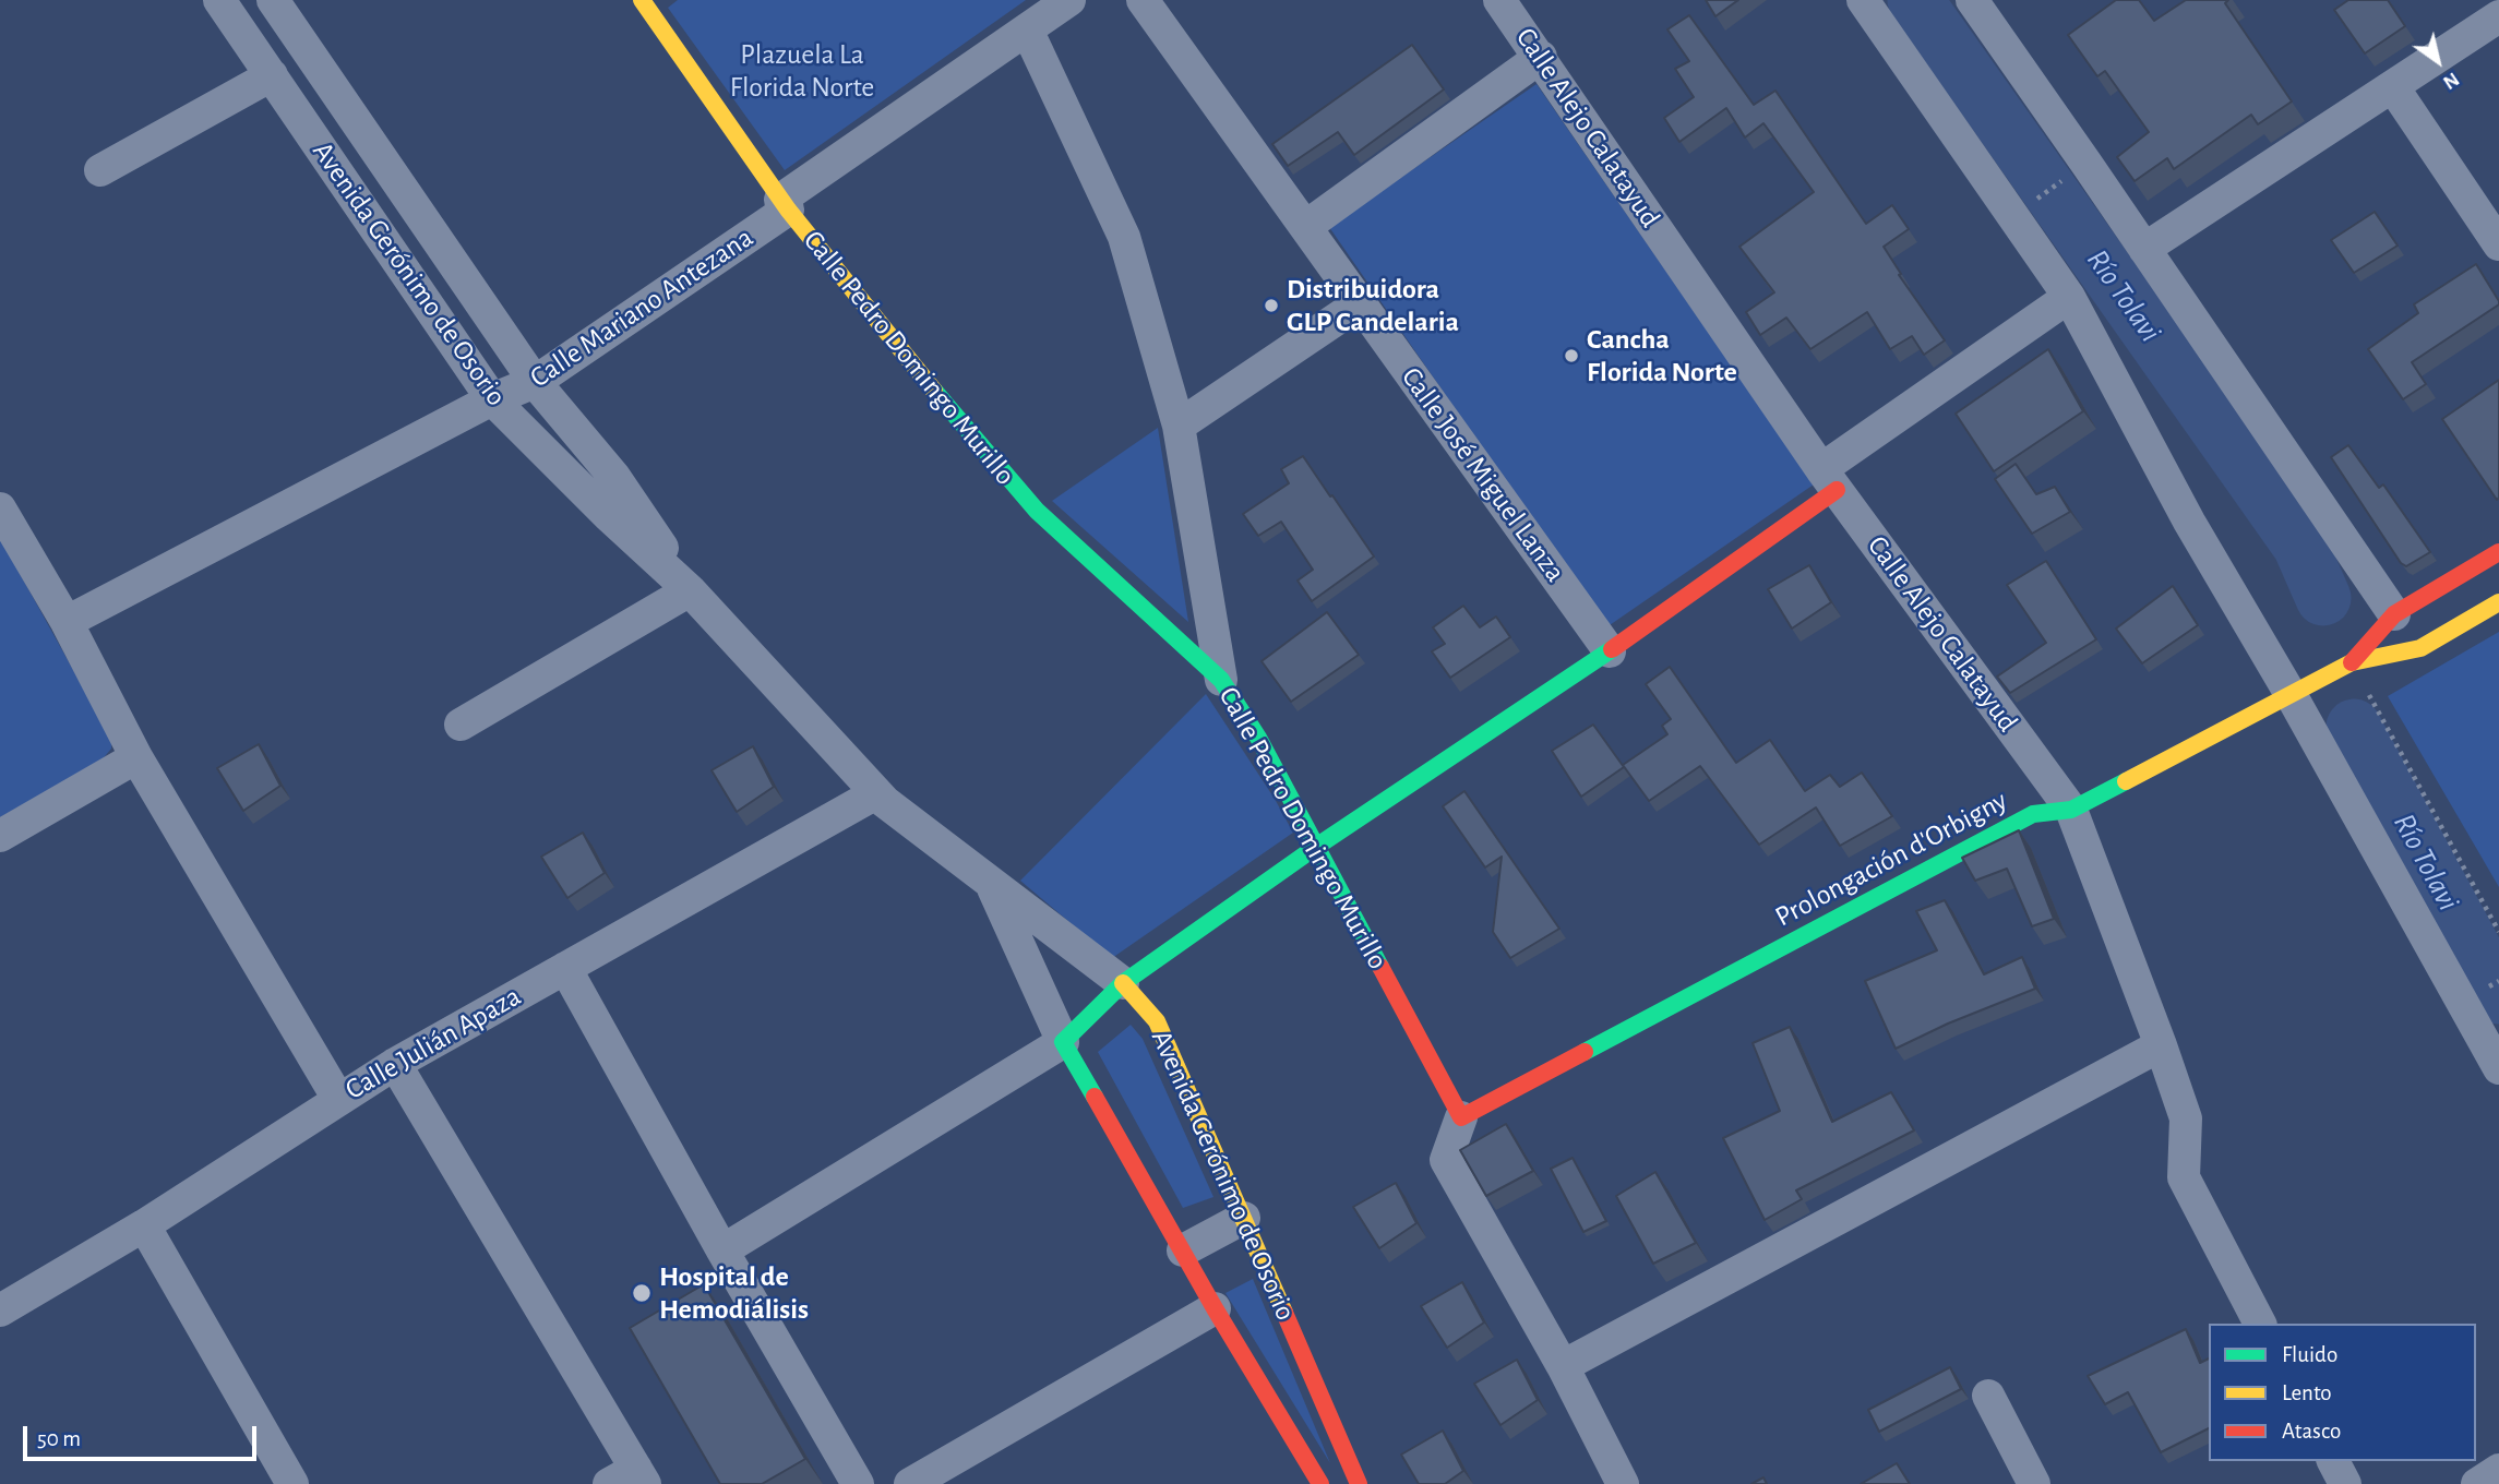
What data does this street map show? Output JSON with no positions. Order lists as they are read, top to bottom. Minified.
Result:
{"streets":{"street":["Calle Alejo Calatayud","Avenida Gerónimo de Osorio","Calle Mariano Antezana","Calle Pedro Domingo Murillo","Calle José Miguel Lanza","Prolongación d'Orbigny","Calle Julián Apaza"]},"crossings":[["Calle Alejo Calatayud","Prolongación d'Orbigny"],["Avenida Gerónimo de Osorio","Calle Mariano Antezana"],["Avenida Gerónimo de Osorio","Calle Julián Apaza"],["Calle Mariano Antezana","Calle Pedro Domingo Murillo"],["Calle Pedro Domingo Murillo","Prolongación d'Orbigny"]],"water":["Río Tolavi"],"parks":["Plazuela La Florida Norte"],"places":["Distribuidora GLP Candelaria","Cancha Florida Norte","Hospital de Hemodiálisis"],"legend":["Fluido","Lento","Atasco"],"scale_bar":"50 m","north":"bottom right"}
